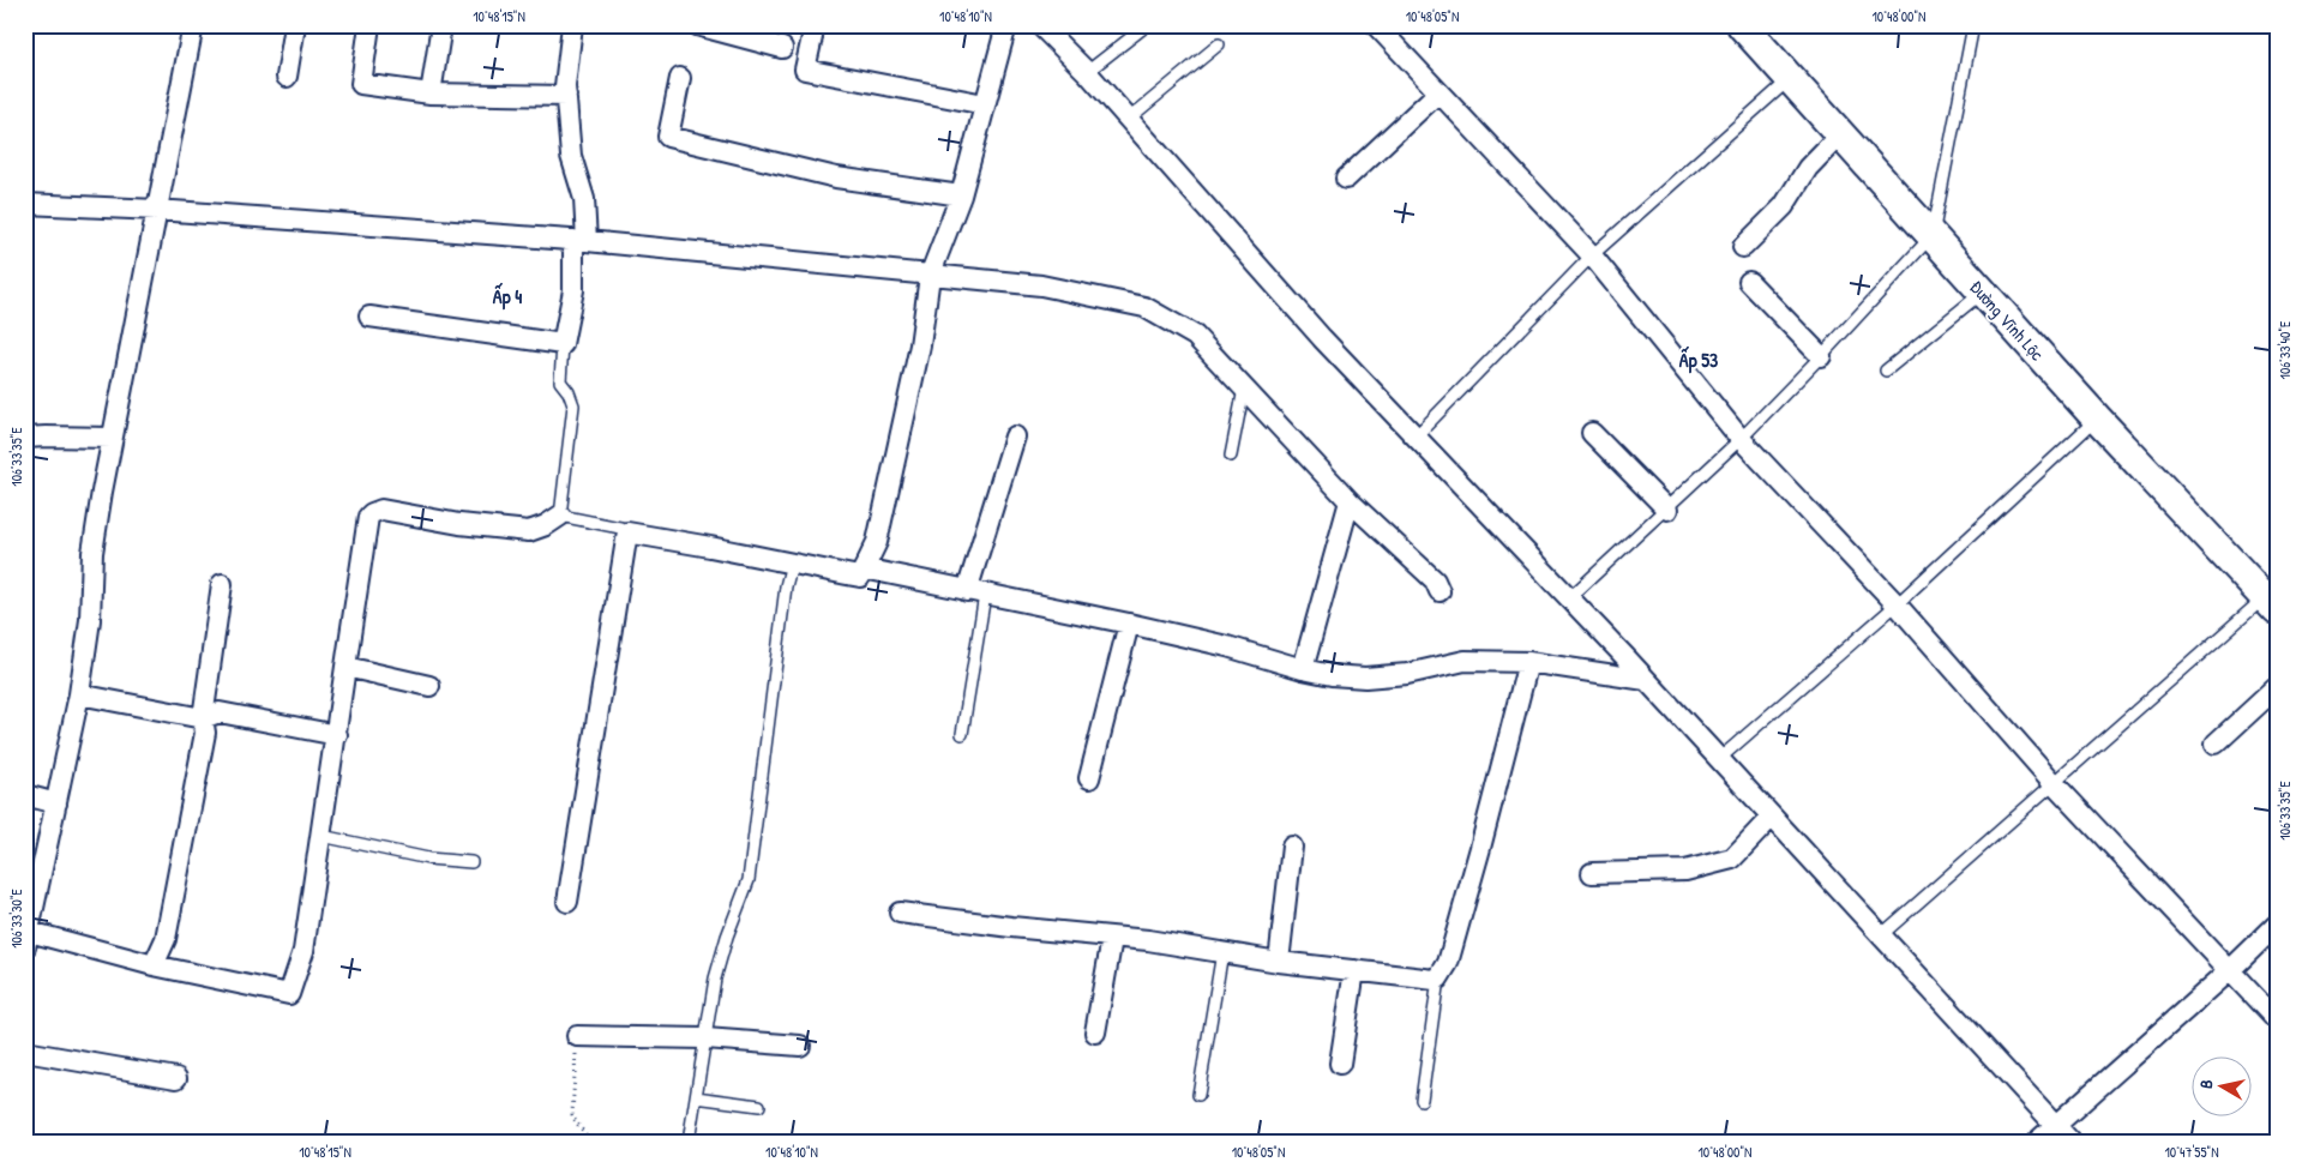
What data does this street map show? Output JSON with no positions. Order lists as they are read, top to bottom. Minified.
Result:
{"streets":{"main road":["Đường Vĩnh Lộc"]},"districts":["Ấp 4","Ấp 53"],"north":"left","coordinates":["10°48'15\"N","10°48'10\"N","10°48'05\"N","10°48'00\"N","106°33'40\"E","106°33'35\"E","106°33'30\"E","10°47'55\"N"]}
